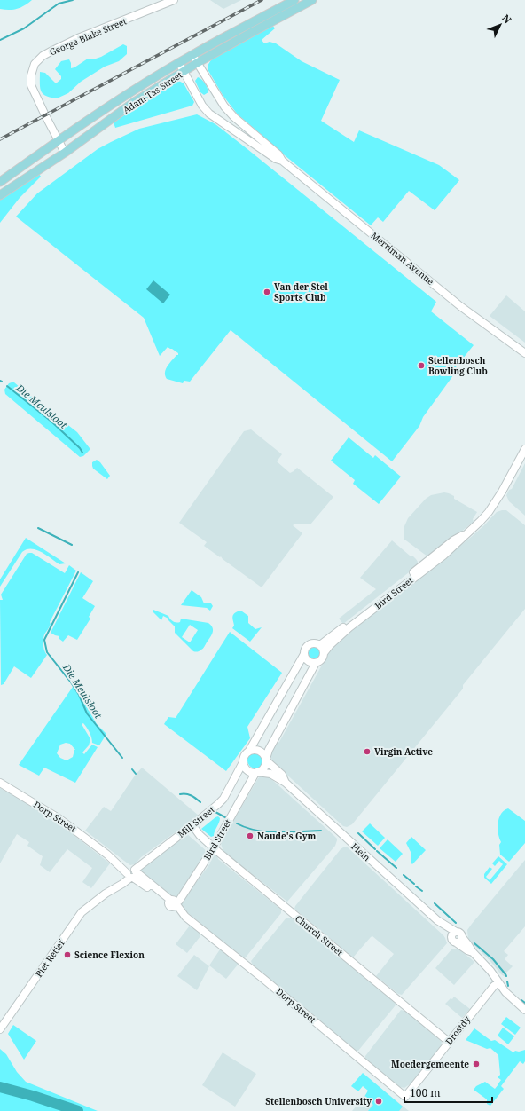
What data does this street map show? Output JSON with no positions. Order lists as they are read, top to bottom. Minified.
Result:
{"streets":{"main road":["Adam Tas Street"],"street":["George Blake Street","Merriman Avenue","Bird Street","Dorp Street","Mill Street","Plein","Church Street","Piet Retief","Drostdy"]},"crossings":[["George Blake Street","Adam Tas Street"],["Adam Tas Street","Merriman Avenue"],["Bird Street","Dorp Street"],["Bird Street","Mill Street"],["Bird Street","Plein"],["Bird Street","Church Street"],["Dorp Street","Mill Street"],["Dorp Street","Piet Retief"],["Dorp Street","Drostdy"],["Mill Street","Plein"],["Mill Street","Church Street"],["Mill Street","Piet Retief"],["Plein","Drostdy"],["Church Street","Drostdy"]],"water":["Die Meulsloot"],"places":["Van der Stel Sports Club","Stellenbosch Bowling Club","Virgin Active","Naude's Gym","Science Flexion","Moedergemeente","Stellenbosch University"],"scale_bar":"100 m","north":"top right"}
